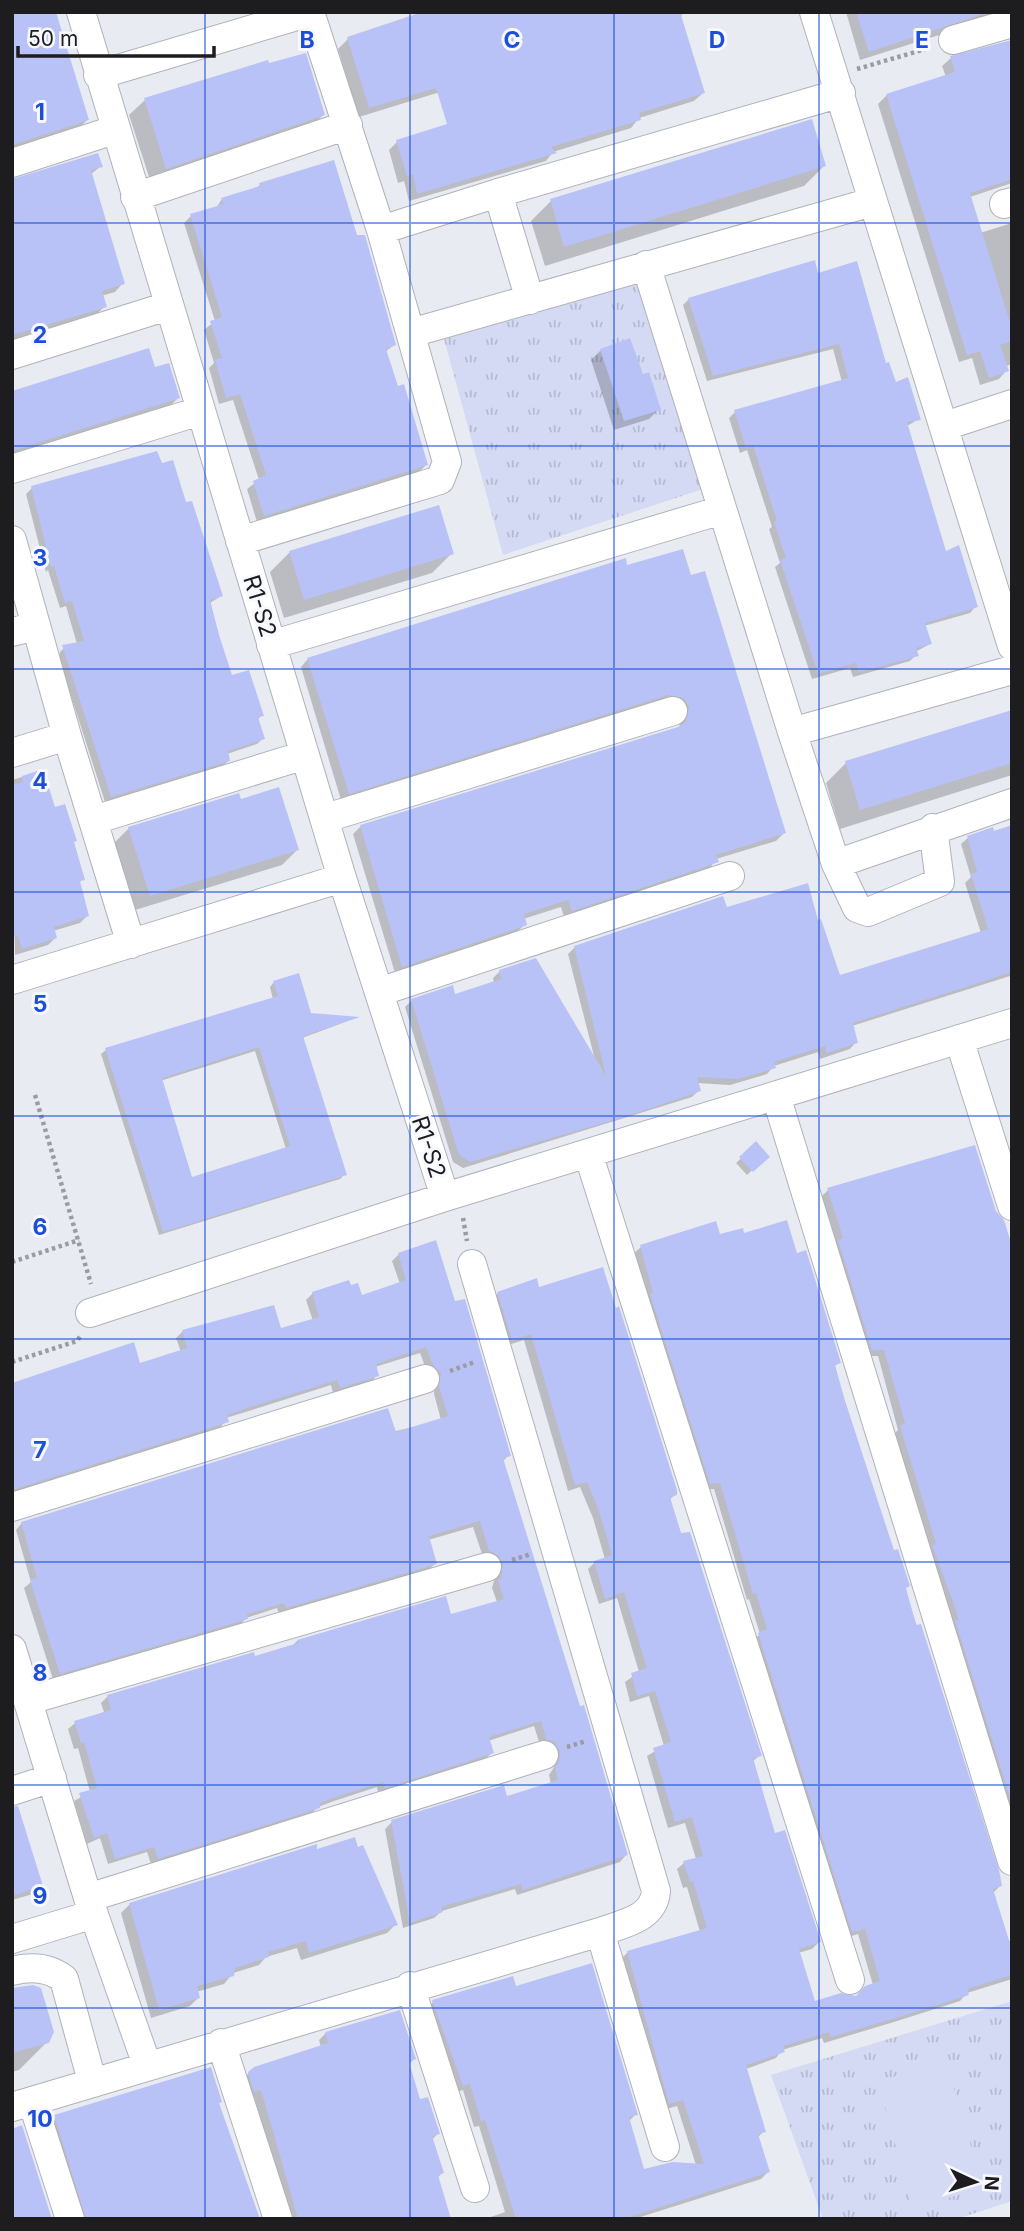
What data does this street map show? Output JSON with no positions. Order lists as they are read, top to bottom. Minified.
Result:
{"streets":{"street":["R1-S2"]},"scale_bar":"50 m","north":"right","grid":{"columns":["B","C","D","E"],"rows":["1","2","3","4","5","6","7","8","9","10"]}}
